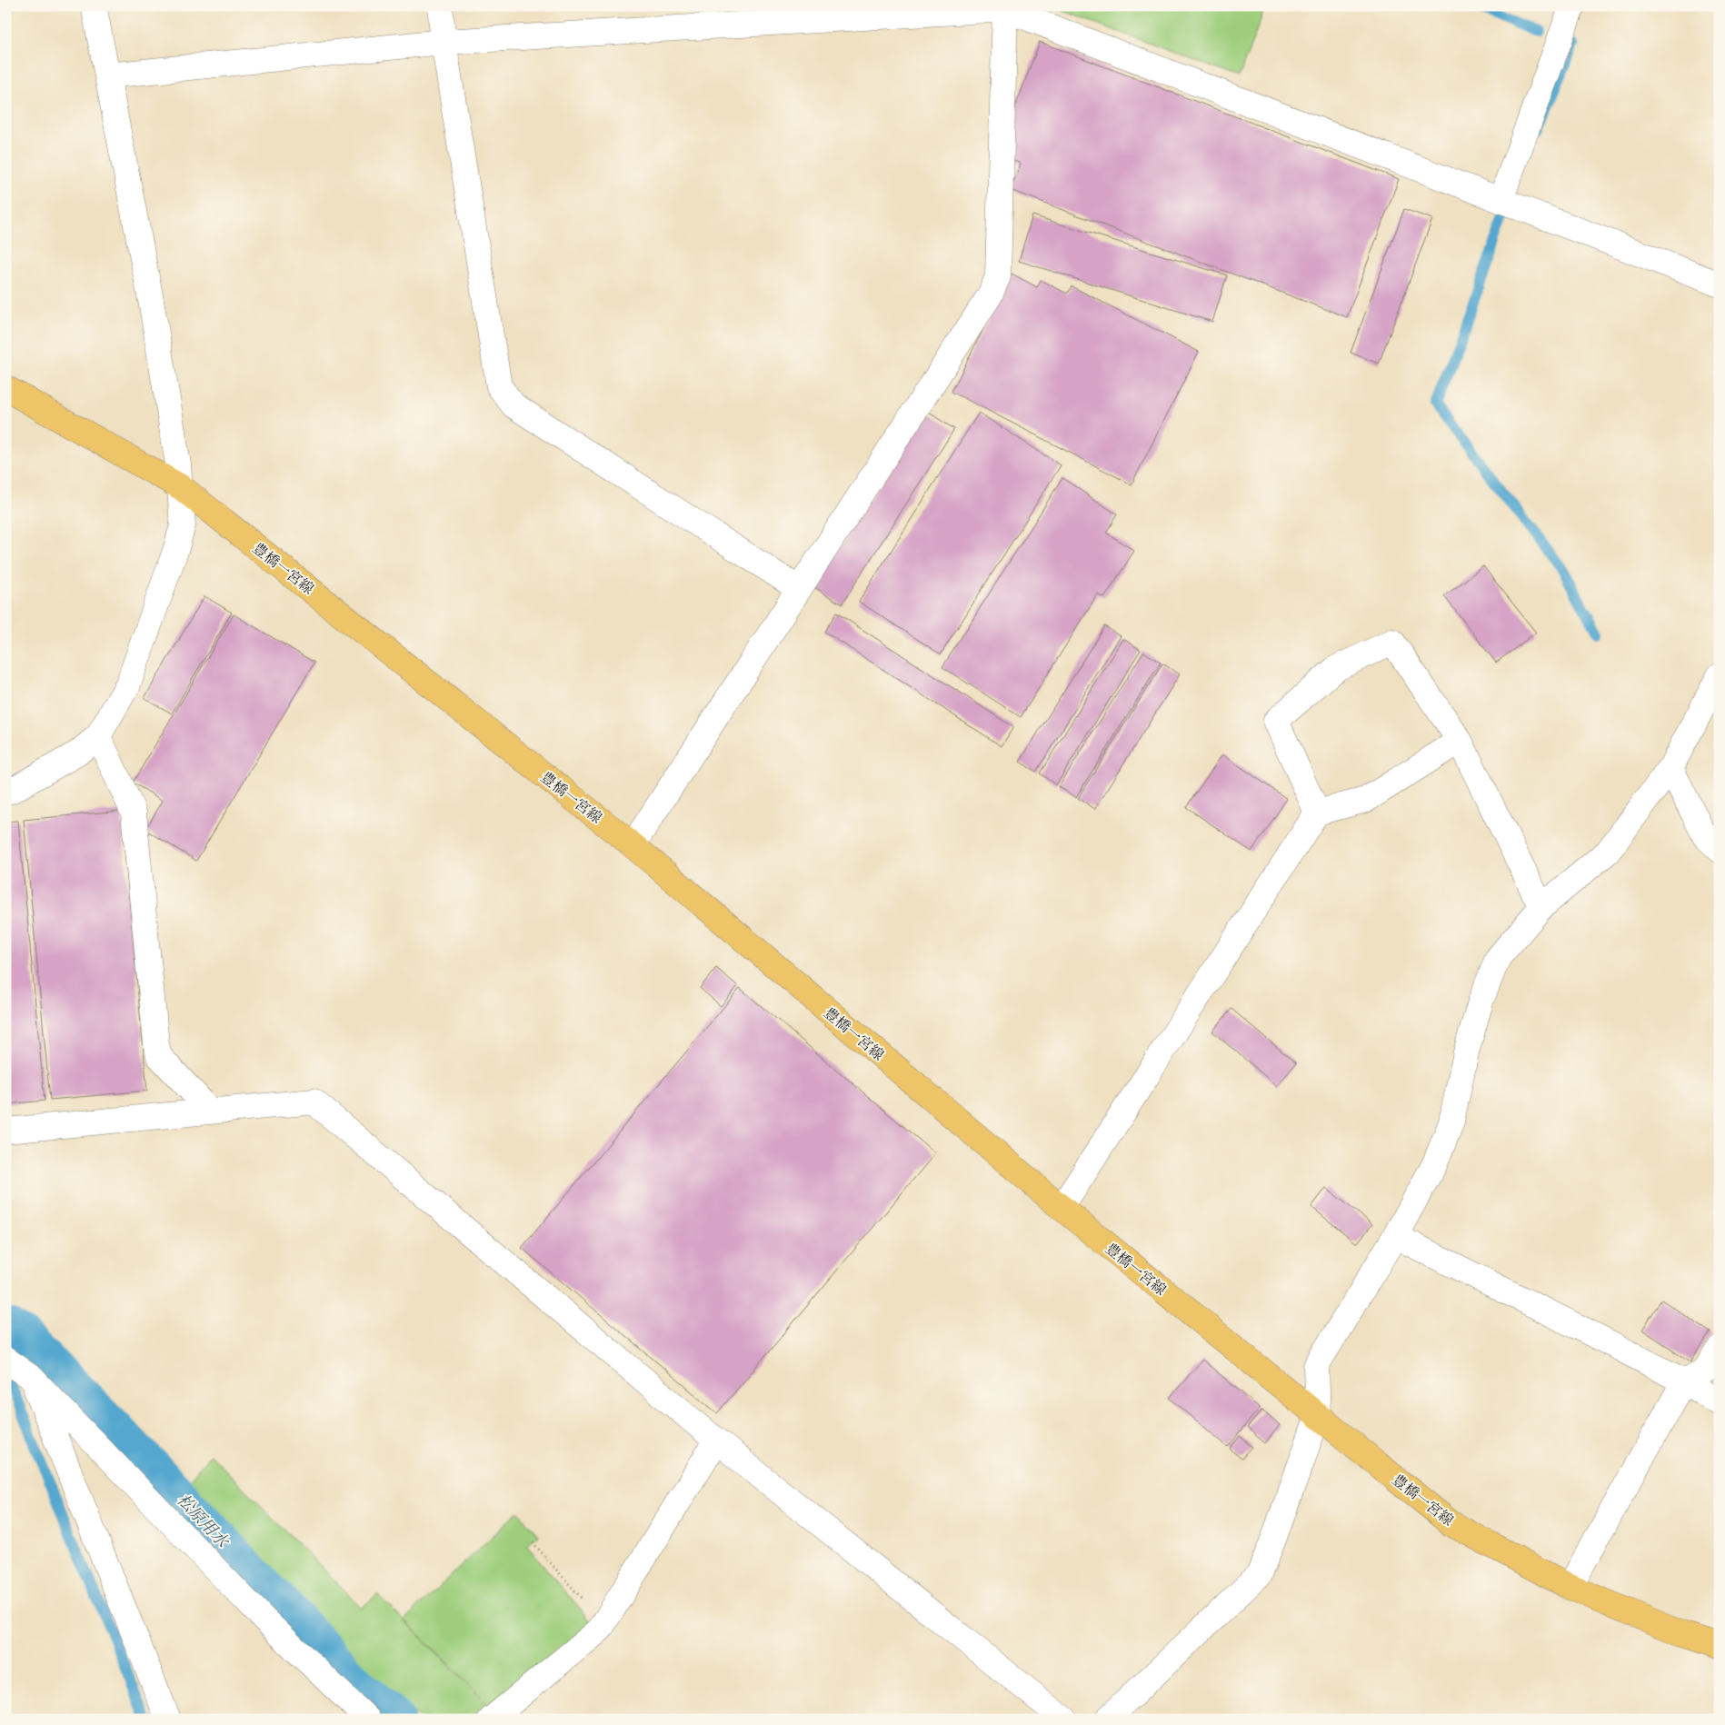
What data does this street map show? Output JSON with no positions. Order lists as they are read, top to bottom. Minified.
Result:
{"streets":{"main road":["豊橋一宮線"]},"water":["松原用水"]}
